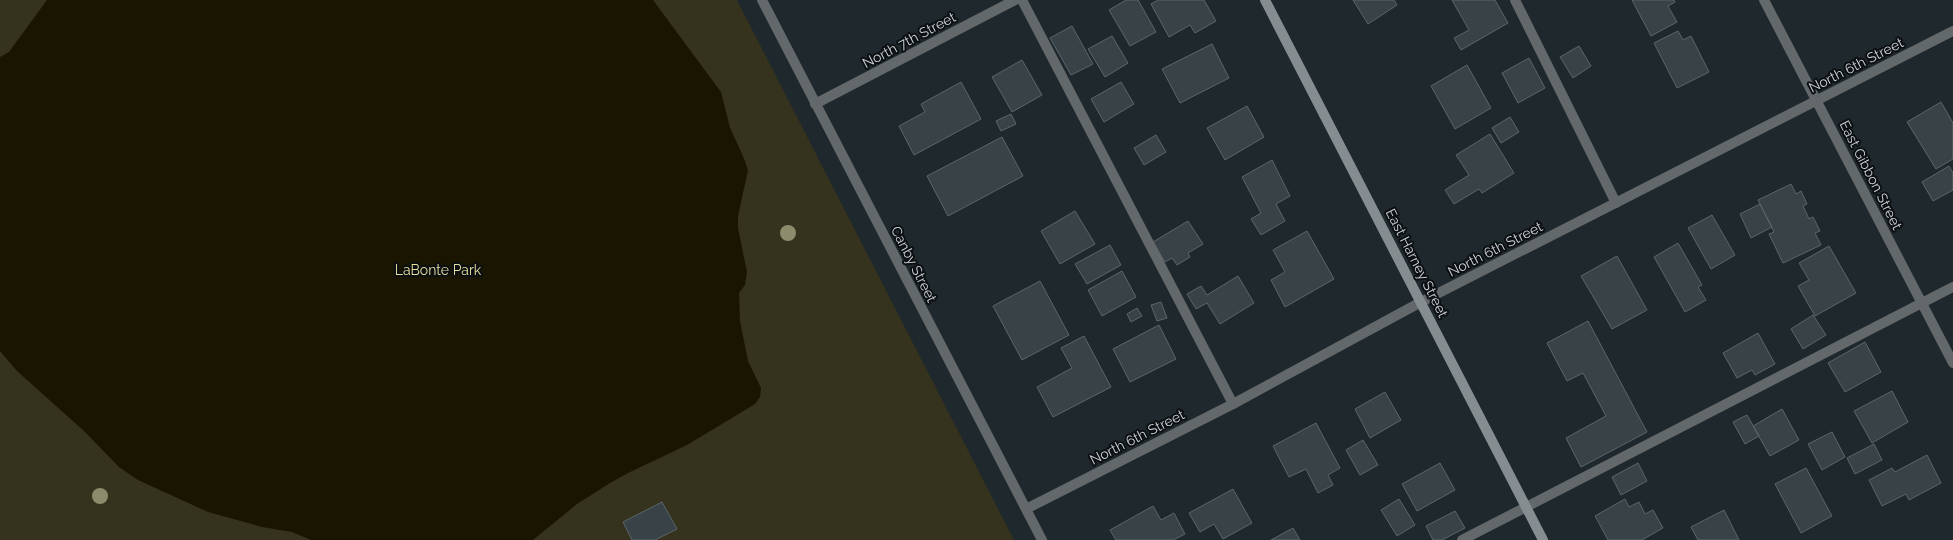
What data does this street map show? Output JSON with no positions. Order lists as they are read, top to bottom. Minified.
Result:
{"streets":{"main road":["East Harney Street"],"street":["North 7th Street","North 6th Street","East Gibbon Street","Canby Street"]},"crossings":[["North 7th Street","Canby Street"],["North 6th Street","East Gibbon Street"],["North 6th Street","East Harney Street"],["North 6th Street","Canby Street"]],"parks":["LaBonte Park"]}
